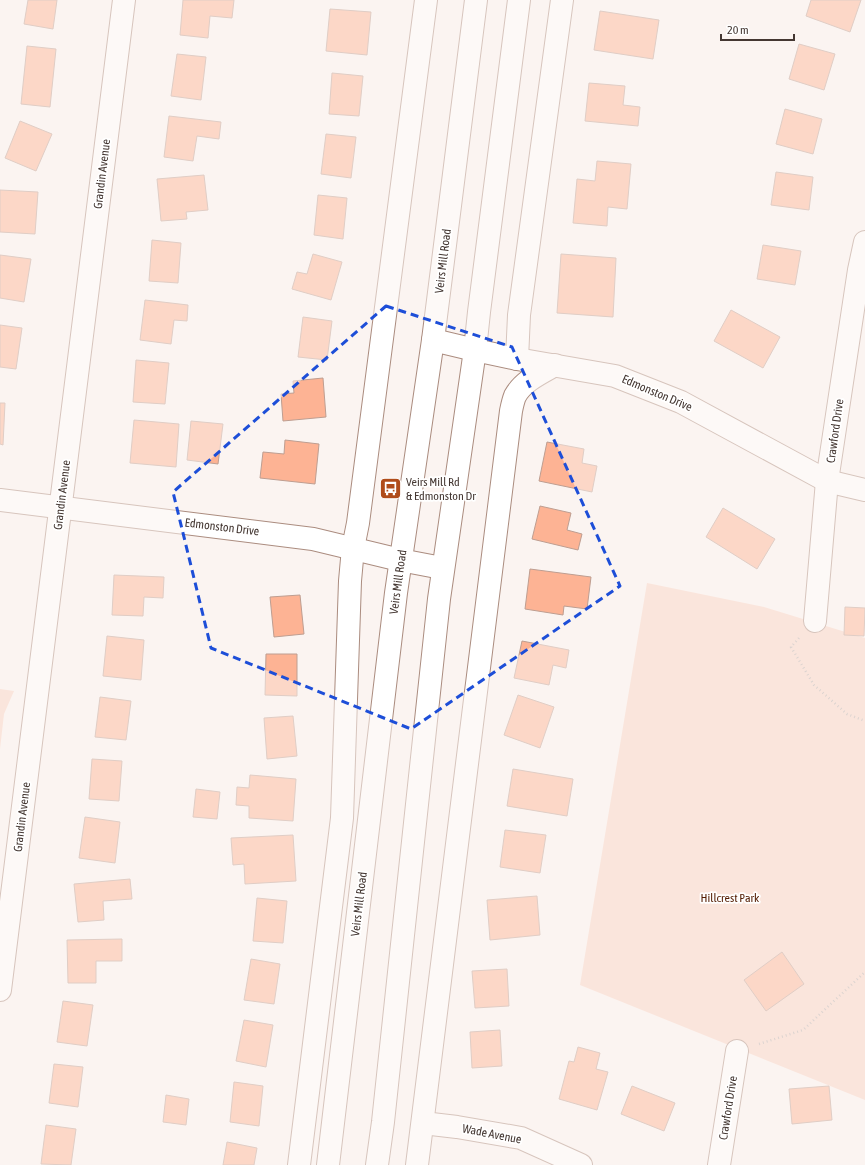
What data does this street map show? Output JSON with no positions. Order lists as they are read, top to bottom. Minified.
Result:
{"streets":{"street":["Grandin Avenue","Veirs Mill Road","Edmonston Drive","Crawford Drive","Wade Avenue"]},"crossings":[["Grandin Avenue","Edmonston Drive"],["Veirs Mill Road","Edmonston Drive"],["Edmonston Drive","Crawford Drive"]],"parks":["Hillcrest Park"],"places":{"bus stop":["Veirs Mill Rd & Edmonston Dr"]},"scale_bar":"20 m"}
